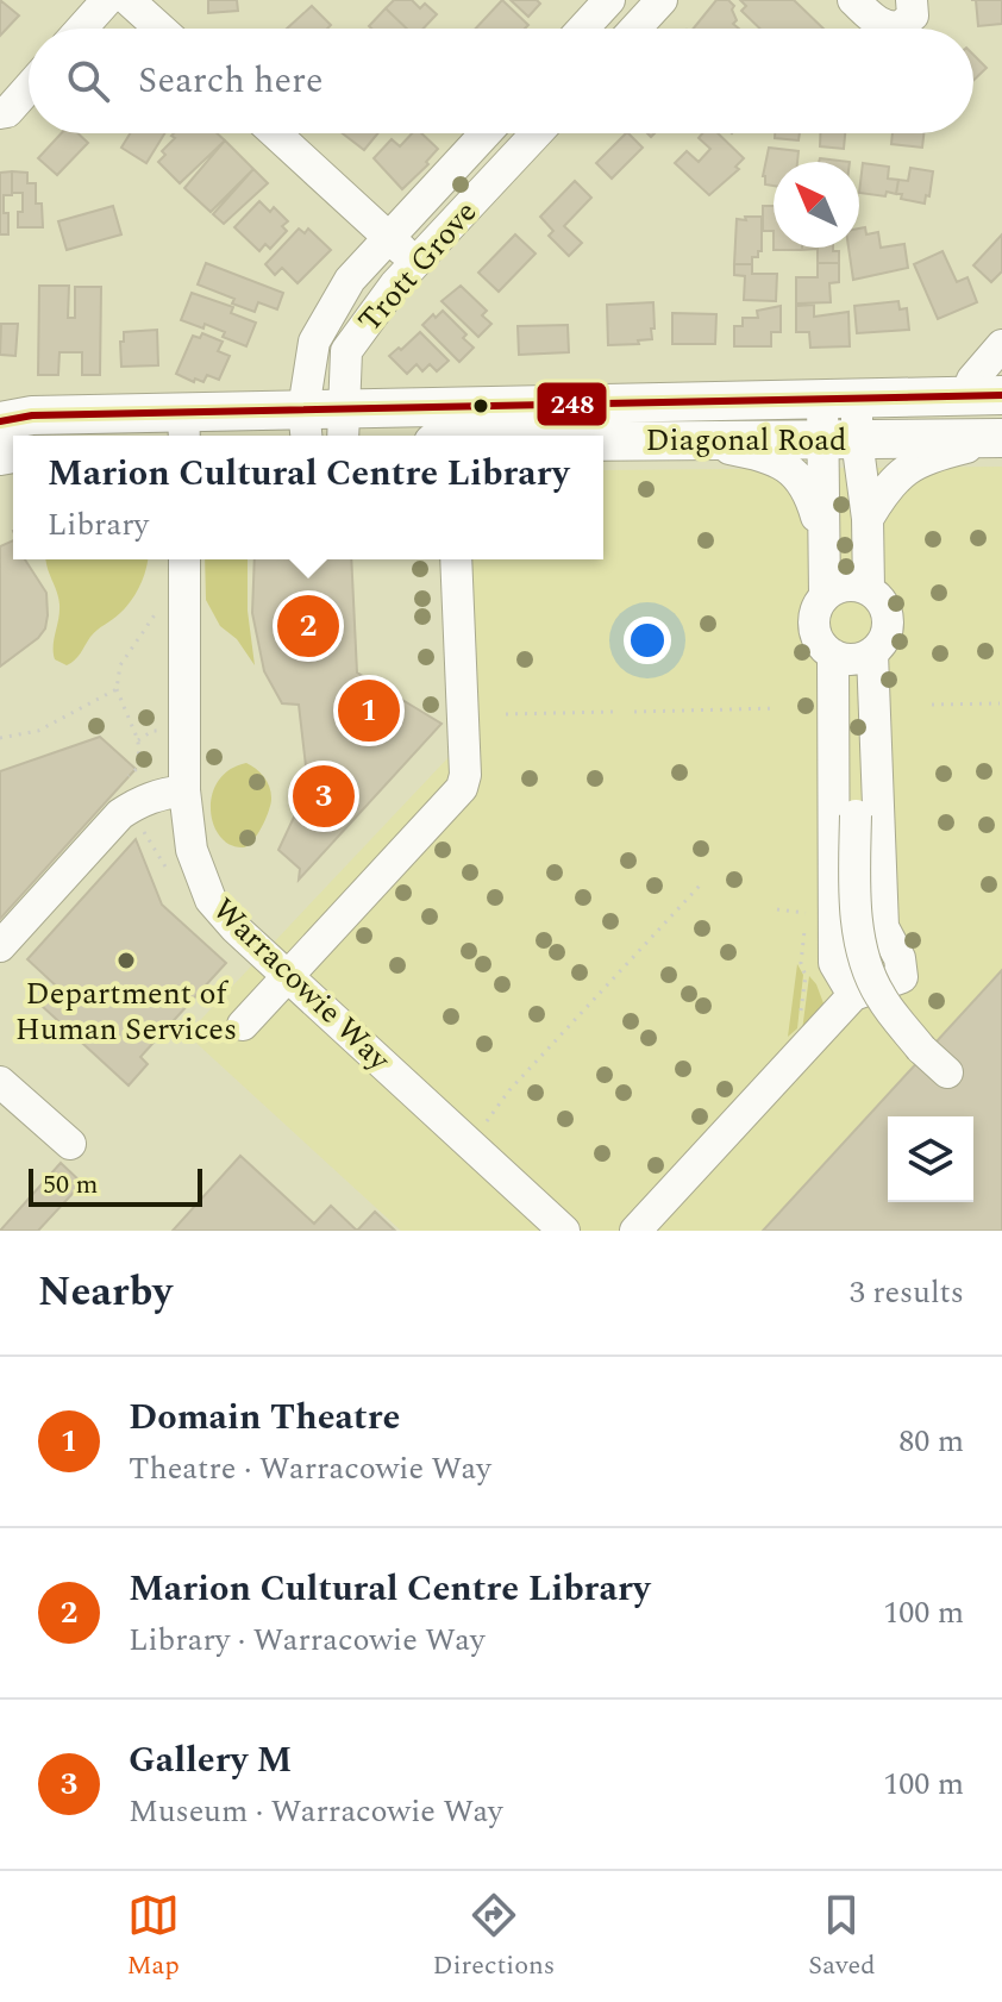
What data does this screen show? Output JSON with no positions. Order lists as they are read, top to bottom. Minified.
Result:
{"streets":{"main road":["Diagonal Road"],"street":["Trott Grove","Warracowie Way"]},"crossings":[["Trott Grove","Diagonal Road"]],"places":["Department of Human Services"],"lines":["transit line 248"],"scale_bar":"50 m","north":"top left","page":{"search":"Search here","popup":["Marion Cultural Centre Library","Library"],"pins":["2","1","3"],"scale":"50 m","heading":["Nearby","3 results"],"list":[{"mark":"1","name":"Domain Theatre","note":"Theatre · Warracowie Way","value":"80 m"},{"mark":"2","name":"Marion Cultural Centre Library","note":"Library · Warracowie Way","value":"100 m"},{"mark":"3","name":"Gallery M","note":"Museum · Warracowie Way","value":"100 m"}],"nav":["Map","Directions","Saved"]}}
